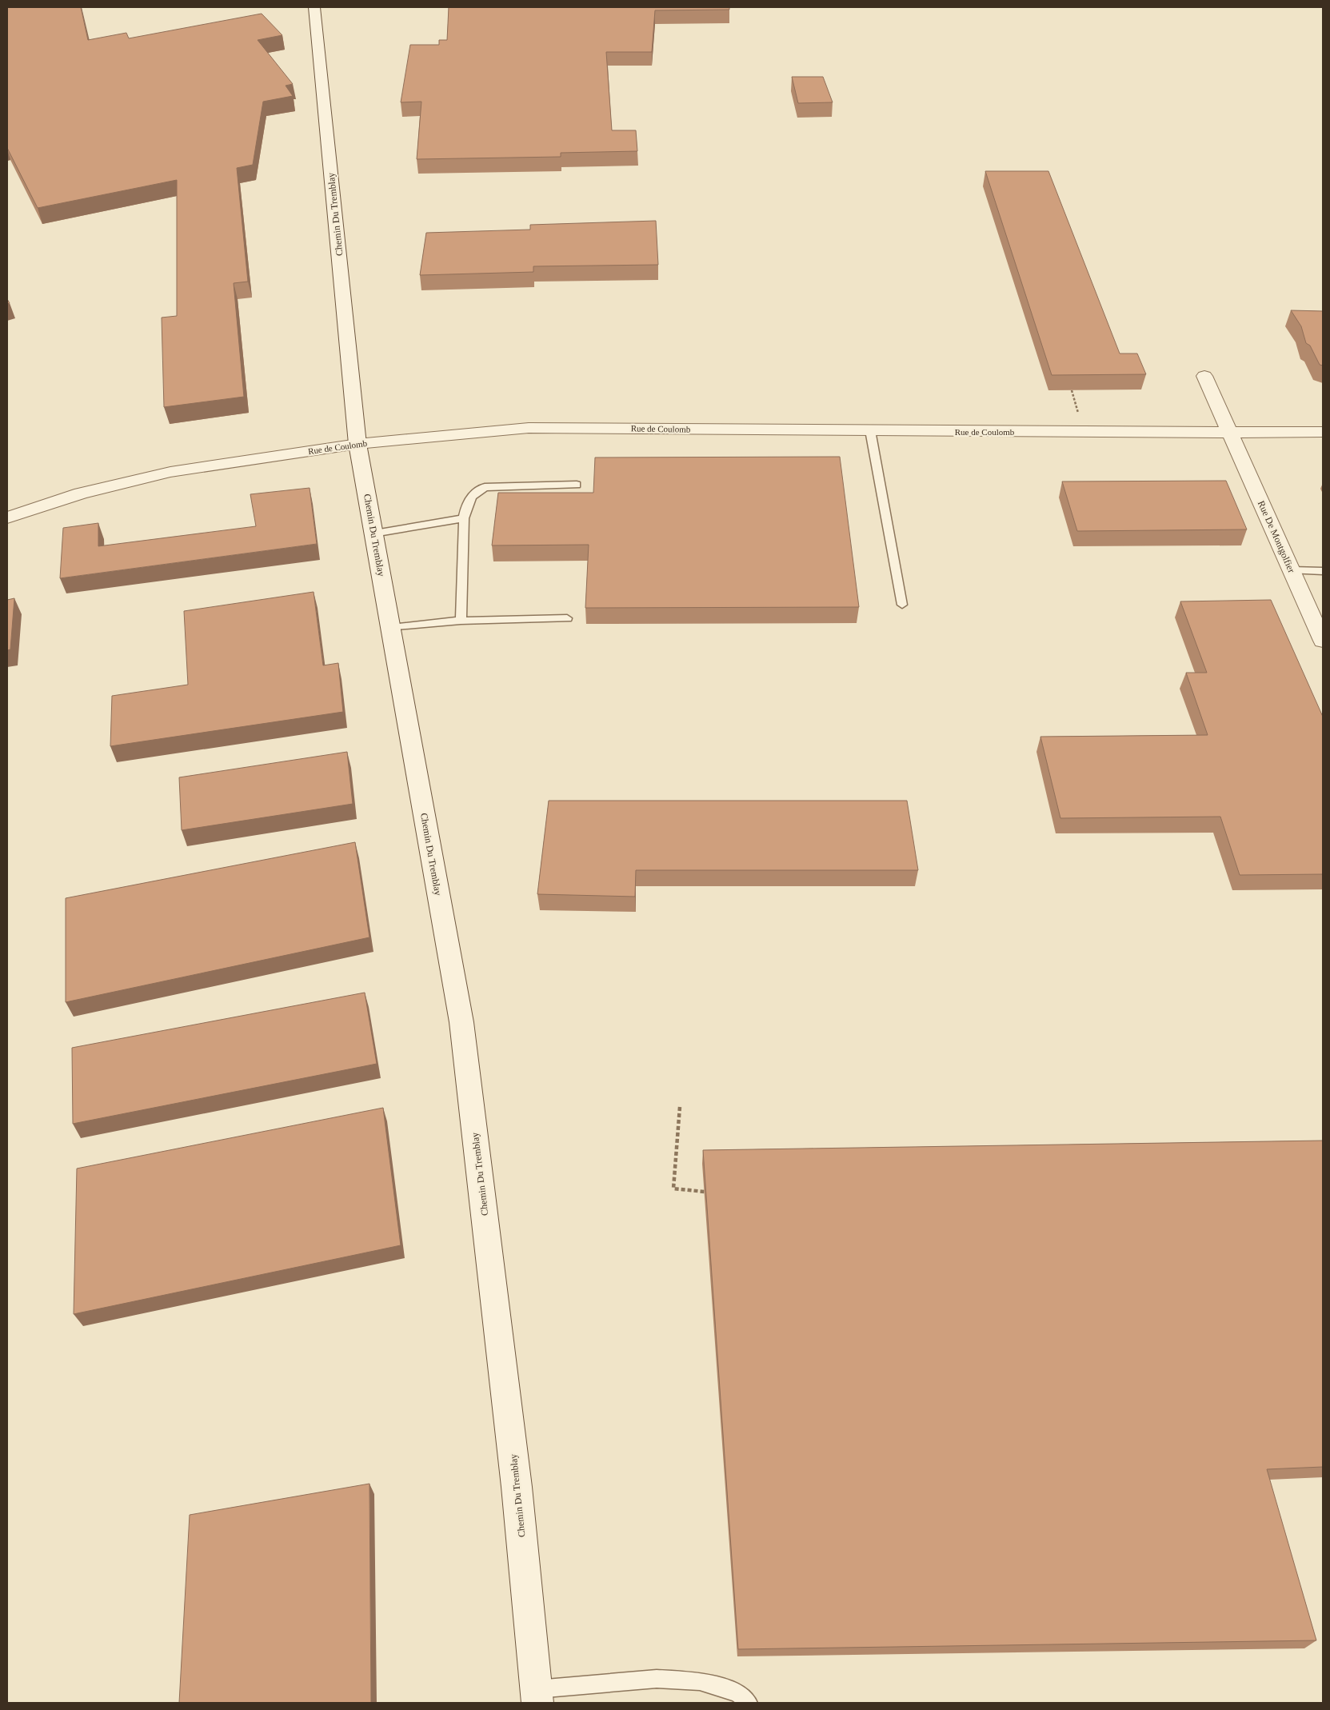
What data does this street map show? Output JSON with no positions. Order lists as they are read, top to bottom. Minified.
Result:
{"streets":{"street":["Chemin Du Tremblay","Rue de Coulomb","Rue De Montgolfier"]},"crossings":[["Chemin Du Tremblay","Rue de Coulomb"],["Rue de Coulomb","Rue De Montgolfier"]]}
